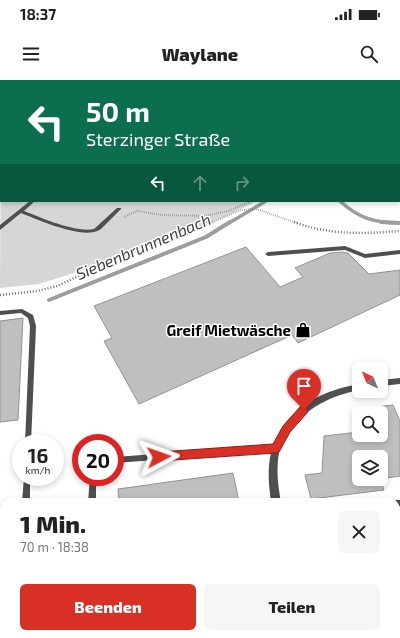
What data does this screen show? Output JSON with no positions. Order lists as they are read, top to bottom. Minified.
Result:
{"water":["Siebenbrunnenbach"],"places":{"shop":["Greif Mietwäsche"]},"north":"top left","page":{"status":"18:37","header":"Waylane","turn":["50 m","Sterzinger Straße"],"speed":"16 km/h","limit":"20","heading":["1 Min.","70 m · 18:38"],"buttons":["Beenden","Teilen"]}}
